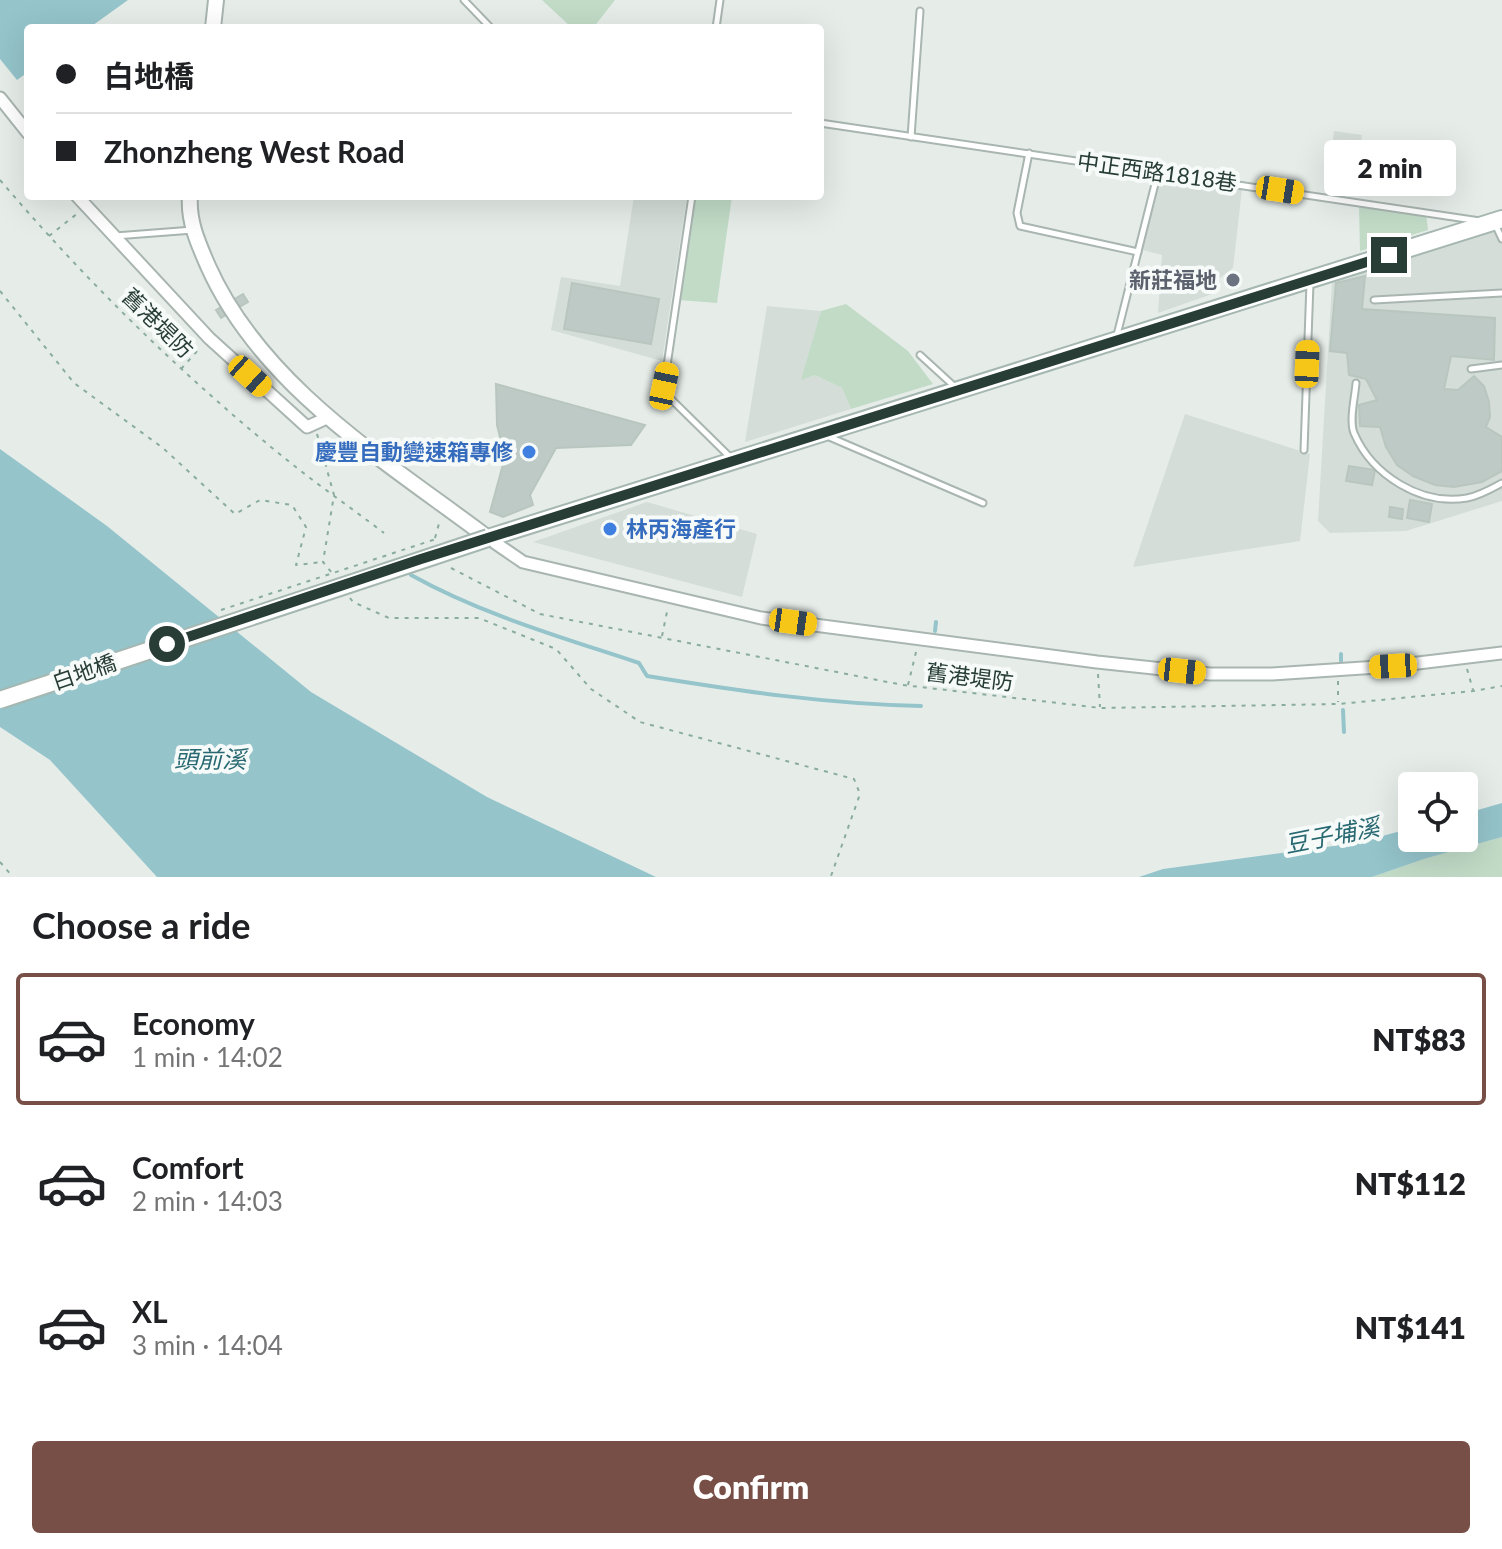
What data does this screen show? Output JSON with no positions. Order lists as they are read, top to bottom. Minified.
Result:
{"streets":{"main road":["白地橋"],"lane":["中正西路1818巷"],"path":["舊港堤防"]},"crossings":[["中正西路1818巷","白地橋"]],"water":["頭前溪","豆子埔溪"],"places":["新莊福地","慶豐自動變速箱專修","林丙海產行"],"page":{"banner":["白地橋","Zhonzheng West Road"],"bubble":"2 min","heading":"Choose a ride","list":[{"name":"Economy","note":"1 min · 14:02","value":"NT$83"},{"name":"Comfort","note":"2 min · 14:03","value":"NT$112"},{"name":"XL","note":"3 min · 14:04","value":"NT$141"}],"buttons":"Confirm"}}
